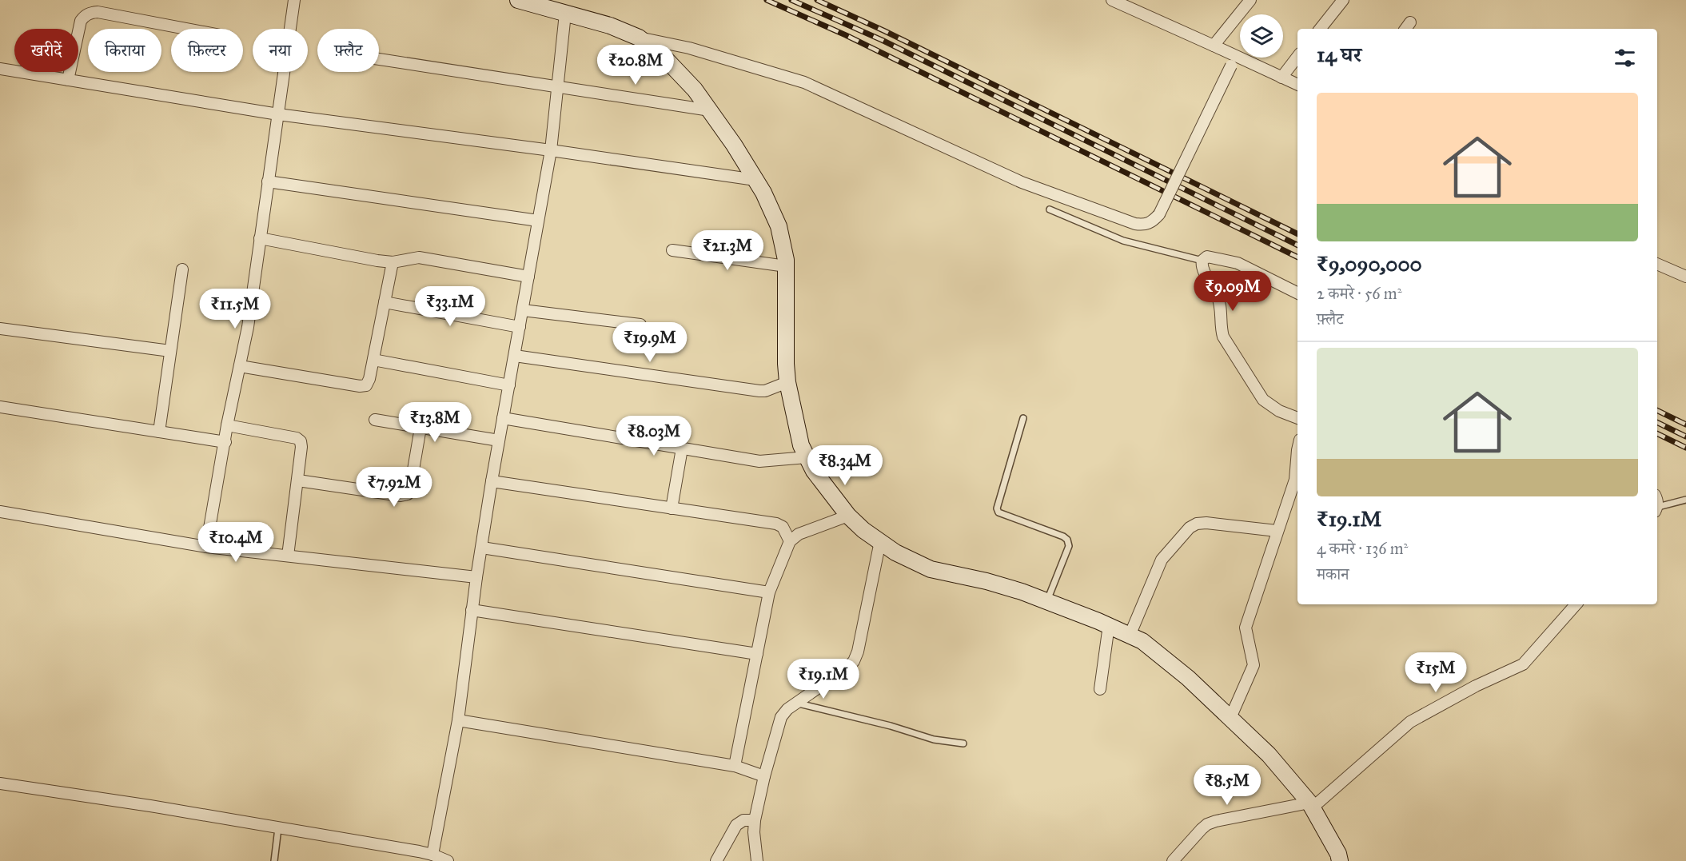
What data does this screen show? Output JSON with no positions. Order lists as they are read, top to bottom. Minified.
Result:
{"page":{"chip":["खरीदें","किराया","फ़िल्टर","नया","फ़्लैट"],"heading":"14 घर","price":["₹20.8M","₹21.3M","₹9.09M","₹33.1M","₹11.5M","₹19.9M","₹13.8M","₹8.03M","₹8.34M","₹7.92M","₹10.4M","₹15M","₹19.1M","₹8.5M"],"list":[{"name":"₹9,090,000","note":"2 कमरे · 56 m² · फ़्लैट"},{"name":"₹19.1M","note":"4 कमरे · 136 m² · मकान"}]}}
